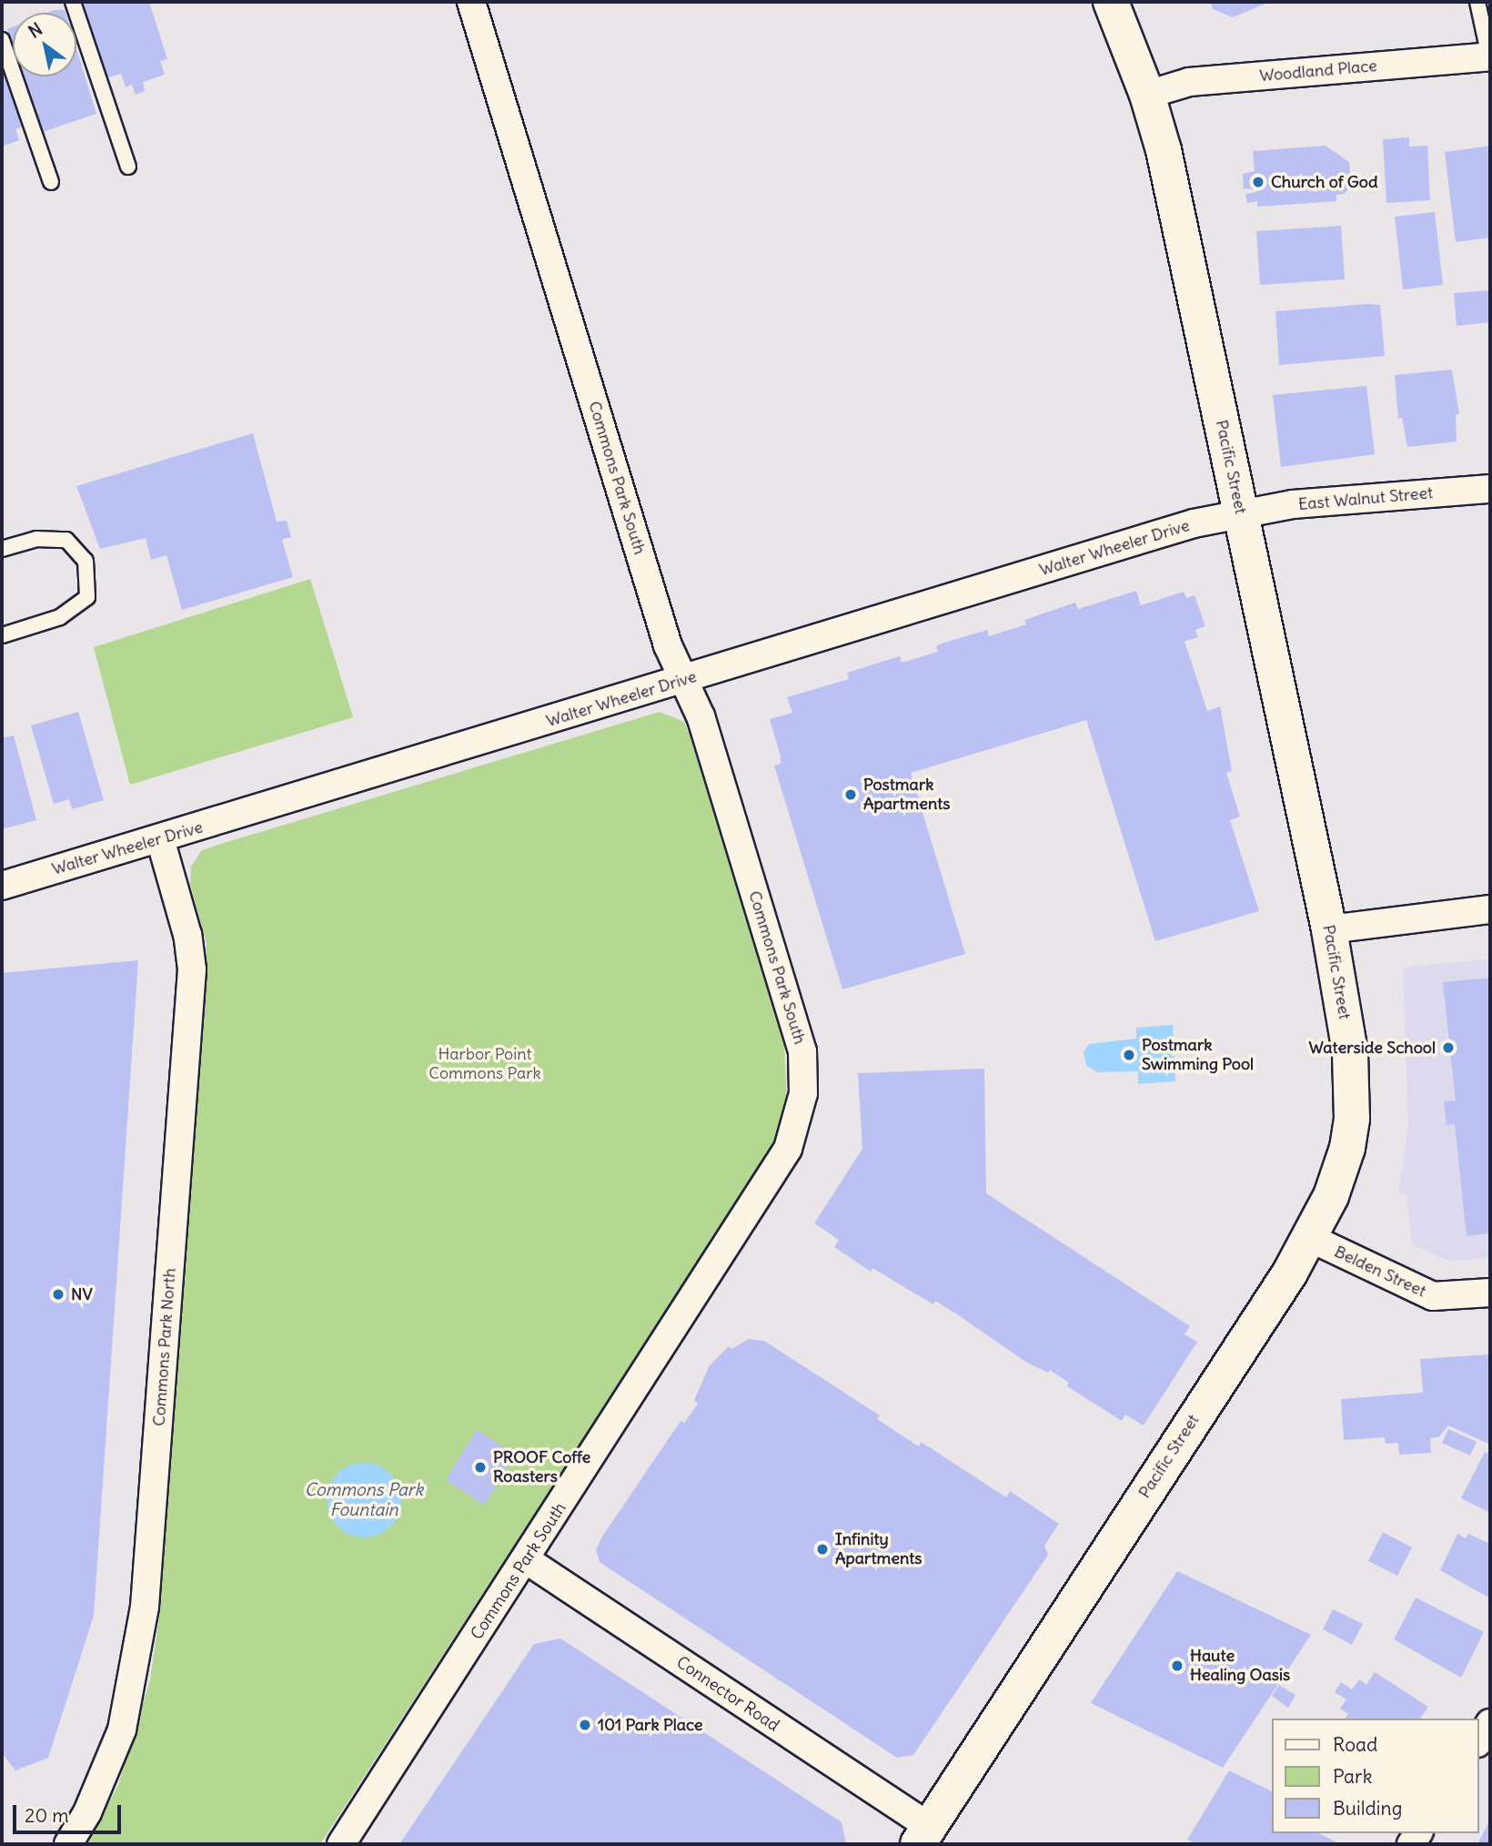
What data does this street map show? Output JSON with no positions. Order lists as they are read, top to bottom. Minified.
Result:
{"streets":{"street":["Woodland Place","Pacific Street","Commons Park South","East Walnut Street","Walter Wheeler Drive","Belden Street","Commons Park North","Connector Road"]},"crossings":[["Woodland Place","Pacific Street"],["Pacific Street","East Walnut Street"],["Pacific Street","Walter Wheeler Drive"],["Pacific Street","Belden Street"],["Pacific Street","Connector Road"],["Commons Park South","Walter Wheeler Drive"],["Commons Park South","Connector Road"],["East Walnut Street","Walter Wheeler Drive"],["Walter Wheeler Drive","Commons Park North"]],"water":["Commons Park Fountain"],"parks":["Harbor Point Commons Park"],"places":["Church of God","Postmark Apartments","Waterside School","Postmark Swimming Pool","NV","PROOF Coffe Roasters","Infinity Apartments","Haute Healing Oasis","101 Park Place"],"legend":["Road","Park","Building"],"scale_bar":"20 m","north":"top left"}
